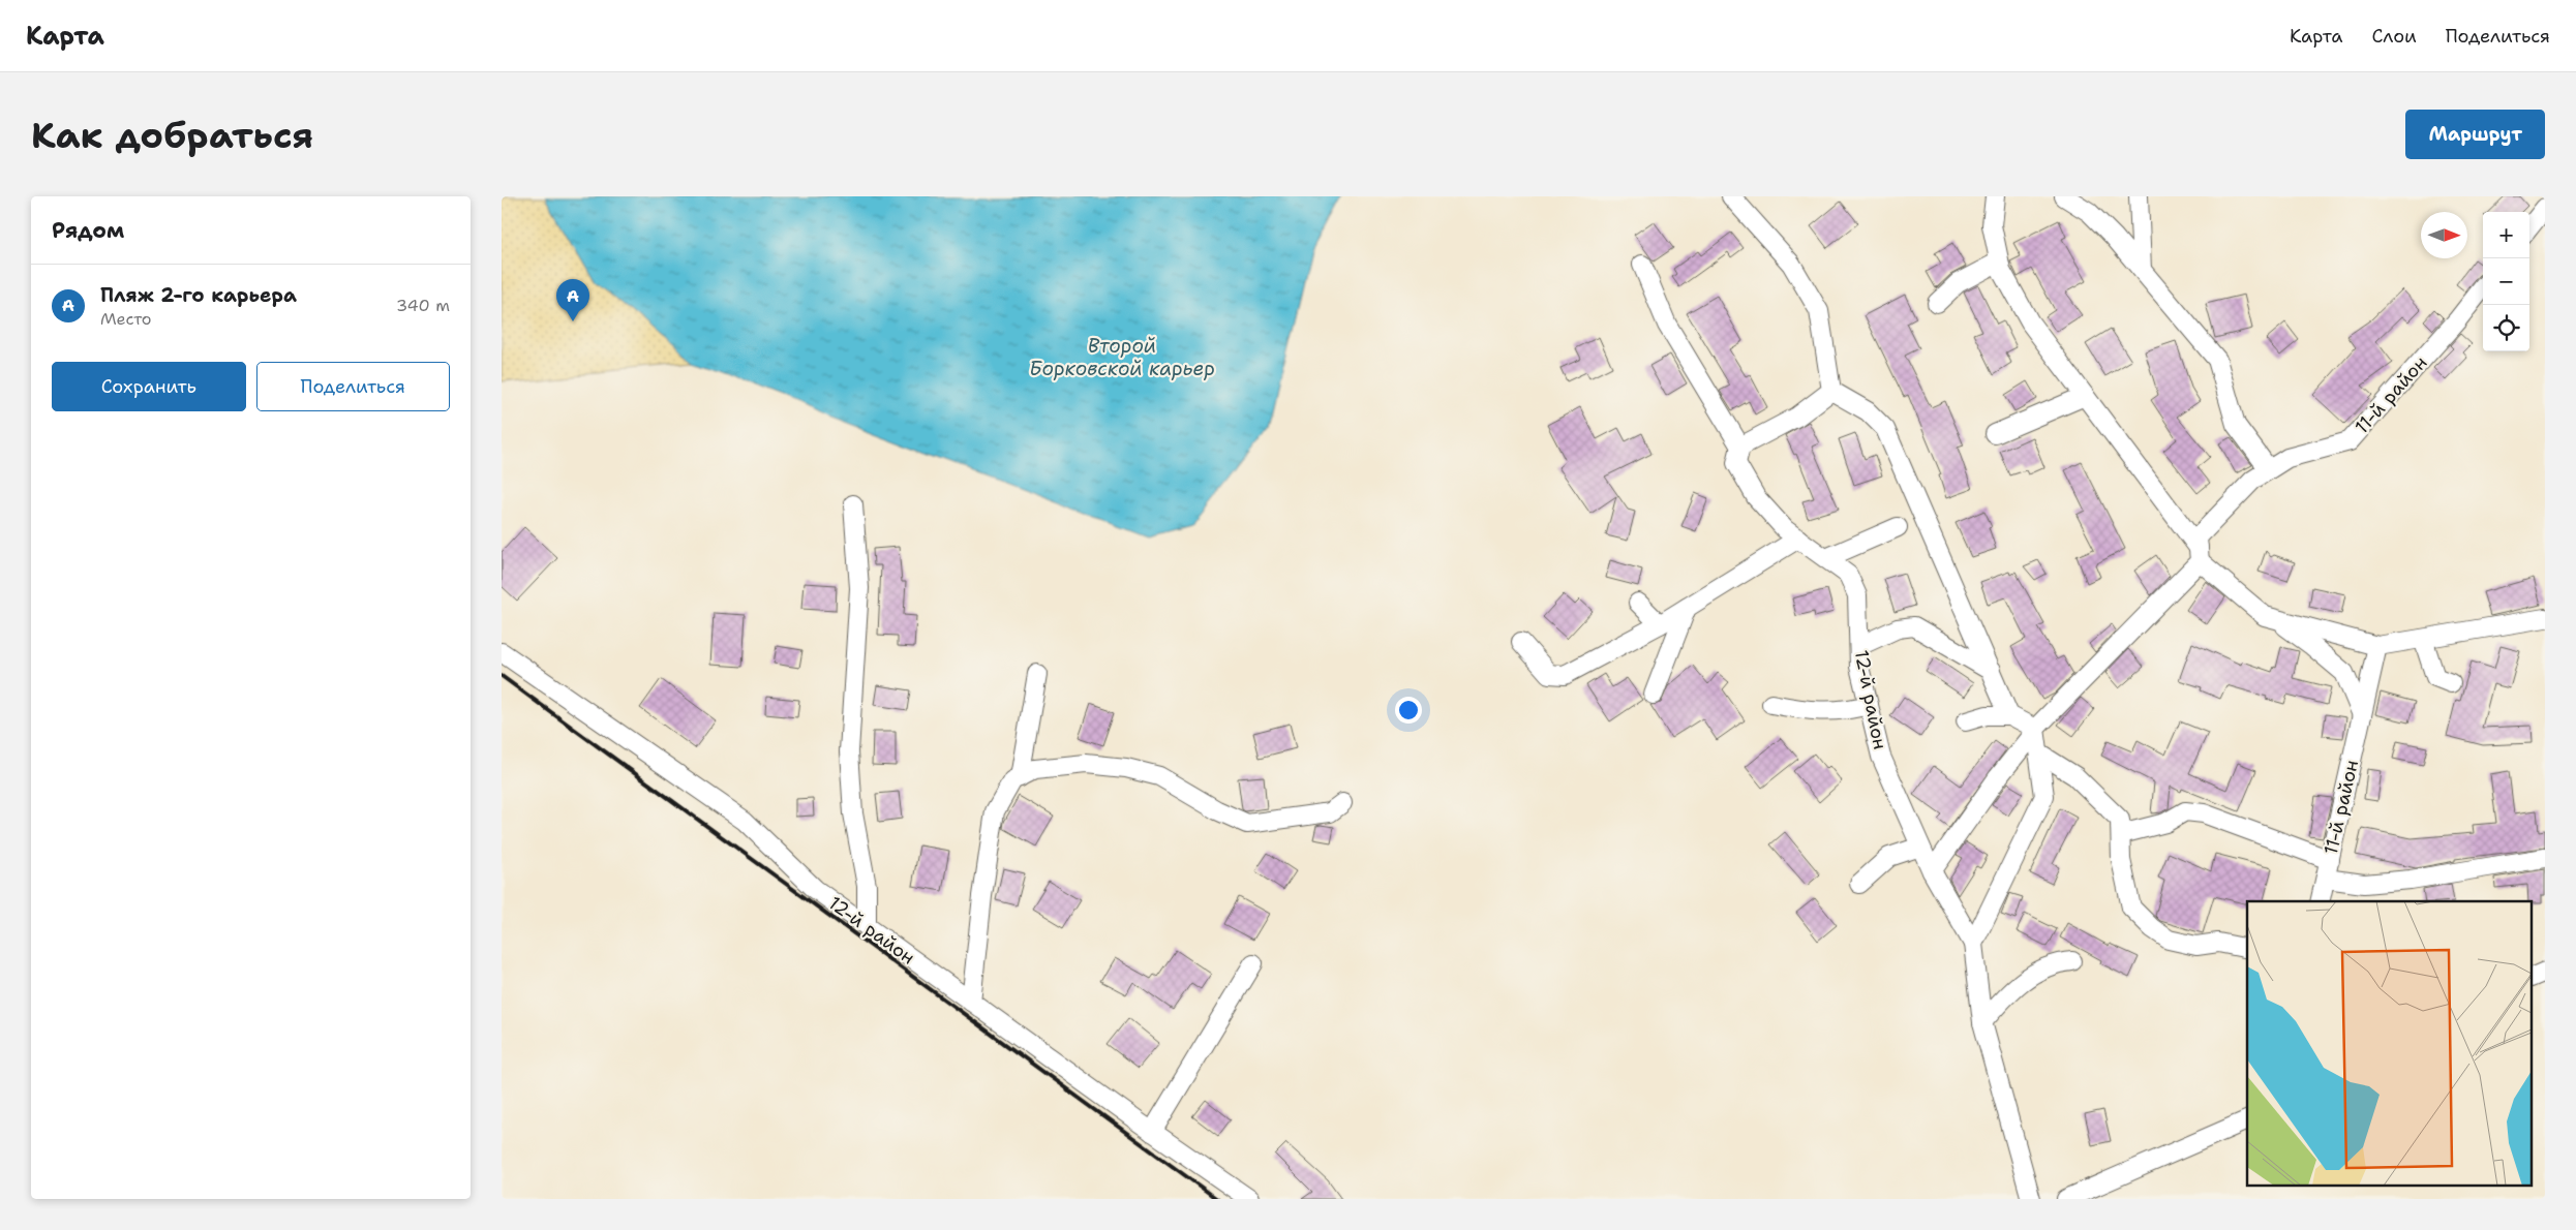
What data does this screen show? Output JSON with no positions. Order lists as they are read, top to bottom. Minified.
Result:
{"streets":{"street":["11-й район","12-й район"]},"water":["Второй Борковской карьер"],"north":"right","page":{"header":"Карта","nav":["Карта","Слои","Поделиться"],"buttons":["Маршрут",["Сохранить","Поделиться"]],"title":"Как добраться","heading":"Рядом","map_buttons":["+","−"],"list":[{"mark":"A","name":"Пляж 2-го карьера","note":"Место","value":"340 m"}],"pins":"A"}}
